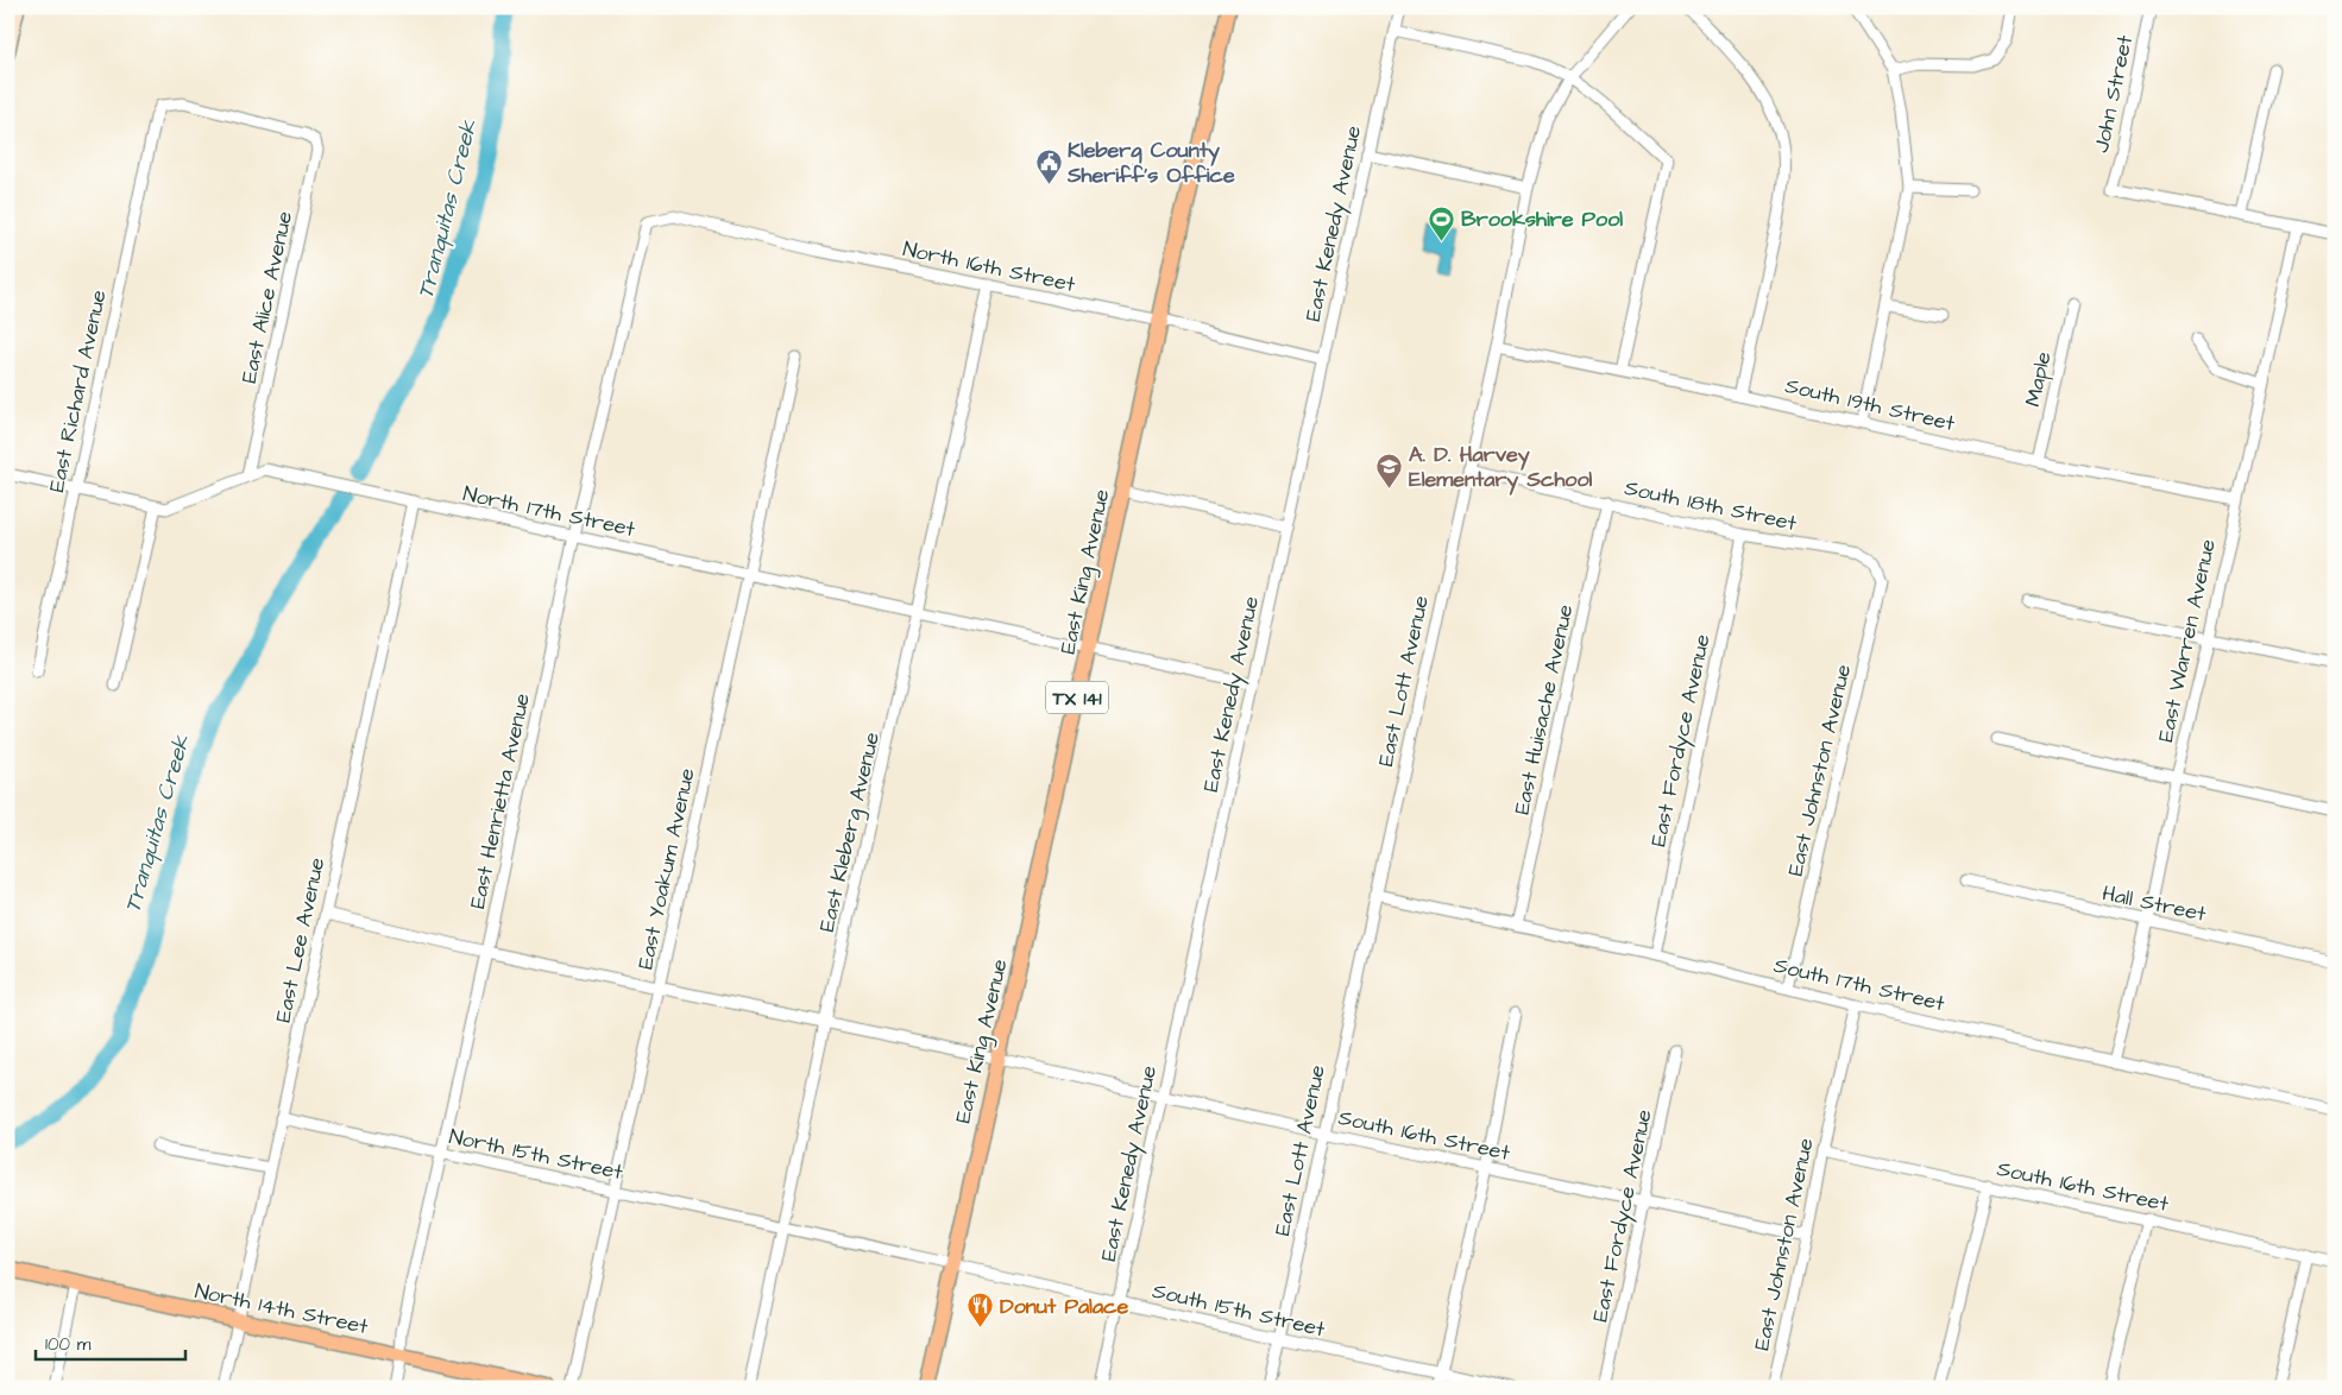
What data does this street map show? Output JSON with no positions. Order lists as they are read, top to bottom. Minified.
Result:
{"streets":{"main road":["East King Avenue","TX 141","North 14th Street"],"street":["John Street","East Kenedy Avenue","North 16th Street","East Alice Avenue","Maple","East Richard Avenue","South 19th Street","South 18th Street","North 17th Street","East Warren Avenue","East Lott Avenue","East Huisache Avenue","East Fordyce Avenue","East Johnston Avenue","East Henrietta Avenue","East Kleberg Avenue","East Yoakum Avenue","Hall Street","East Lee Avenue","South 17th Street","South 16th Street","North 15th Street","South 15th Street"]},"crossings":[["East Kenedy Avenue","North 16th Street"],["East Kenedy Avenue","South 16th Street"],["East Kenedy Avenue","South 15th Street"],["North 16th Street","East King Avenue"],["North 16th Street","East Henrietta Avenue"],["North 16th Street","East Kleberg Avenue"],["East Alice Avenue","East Richard Avenue"],["East Alice Avenue","North 17th Street"],["Maple","South 19th Street"],["East Richard Avenue","North 17th Street"],["South 19th Street","East Warren Avenue"],["South 19th Street","East Lott Avenue"],["South 18th Street","East Lott Avenue"],["South 18th Street","East Huisache Avenue"],["South 18th Street","East Fordyce Avenue"],["South 18th Street","East Johnston Avenue"],["North 17th Street","East King Avenue"],["North 17th Street","East Henrietta Avenue"],["North 17th Street","East Kleberg Avenue"],["North 17th Street","East Yoakum Avenue"],["North 17th Street","East Lee Avenue"],["East King Avenue","South 16th Street"],["East King Avenue","South 15th Street"],["East Warren Avenue","Hall Street"],["East Warren Avenue","South 17th Street"],["East Lott Avenue","South 17th Street"],["East Lott Avenue","South 16th Street"],["East Lott Avenue","South 15th Street"],["East Huisache Avenue","South 17th Street"],["East Fordyce Avenue","South 17th Street"],["East Fordyce Avenue","South 16th Street"],["East Johnston Avenue","South 17th Street"],["East Johnston Avenue","South 16th Street"],["East Henrietta Avenue","North 15th Street"],["East Henrietta Avenue","North 14th Street"],["East Kleberg Avenue","South 16th Street"],["East Kleberg Avenue","North 15th Street"],["East Kleberg Avenue","South 15th Street"],["East Yoakum Avenue","North 15th Street"],["East Lee Avenue","North 15th Street"],["East Lee Avenue","North 14th Street"],["North 15th Street","South 15th Street"]],"water":["Tranquitas Creek"],"places":{"public building":["Kleberg County Sheriff's Office"],"sports":["Brookshire Pool"],"school or university":["A. D. Harvey Elementary School"],"restaurant":["Donut Palace"]},"scale_bar":"100 m"}
